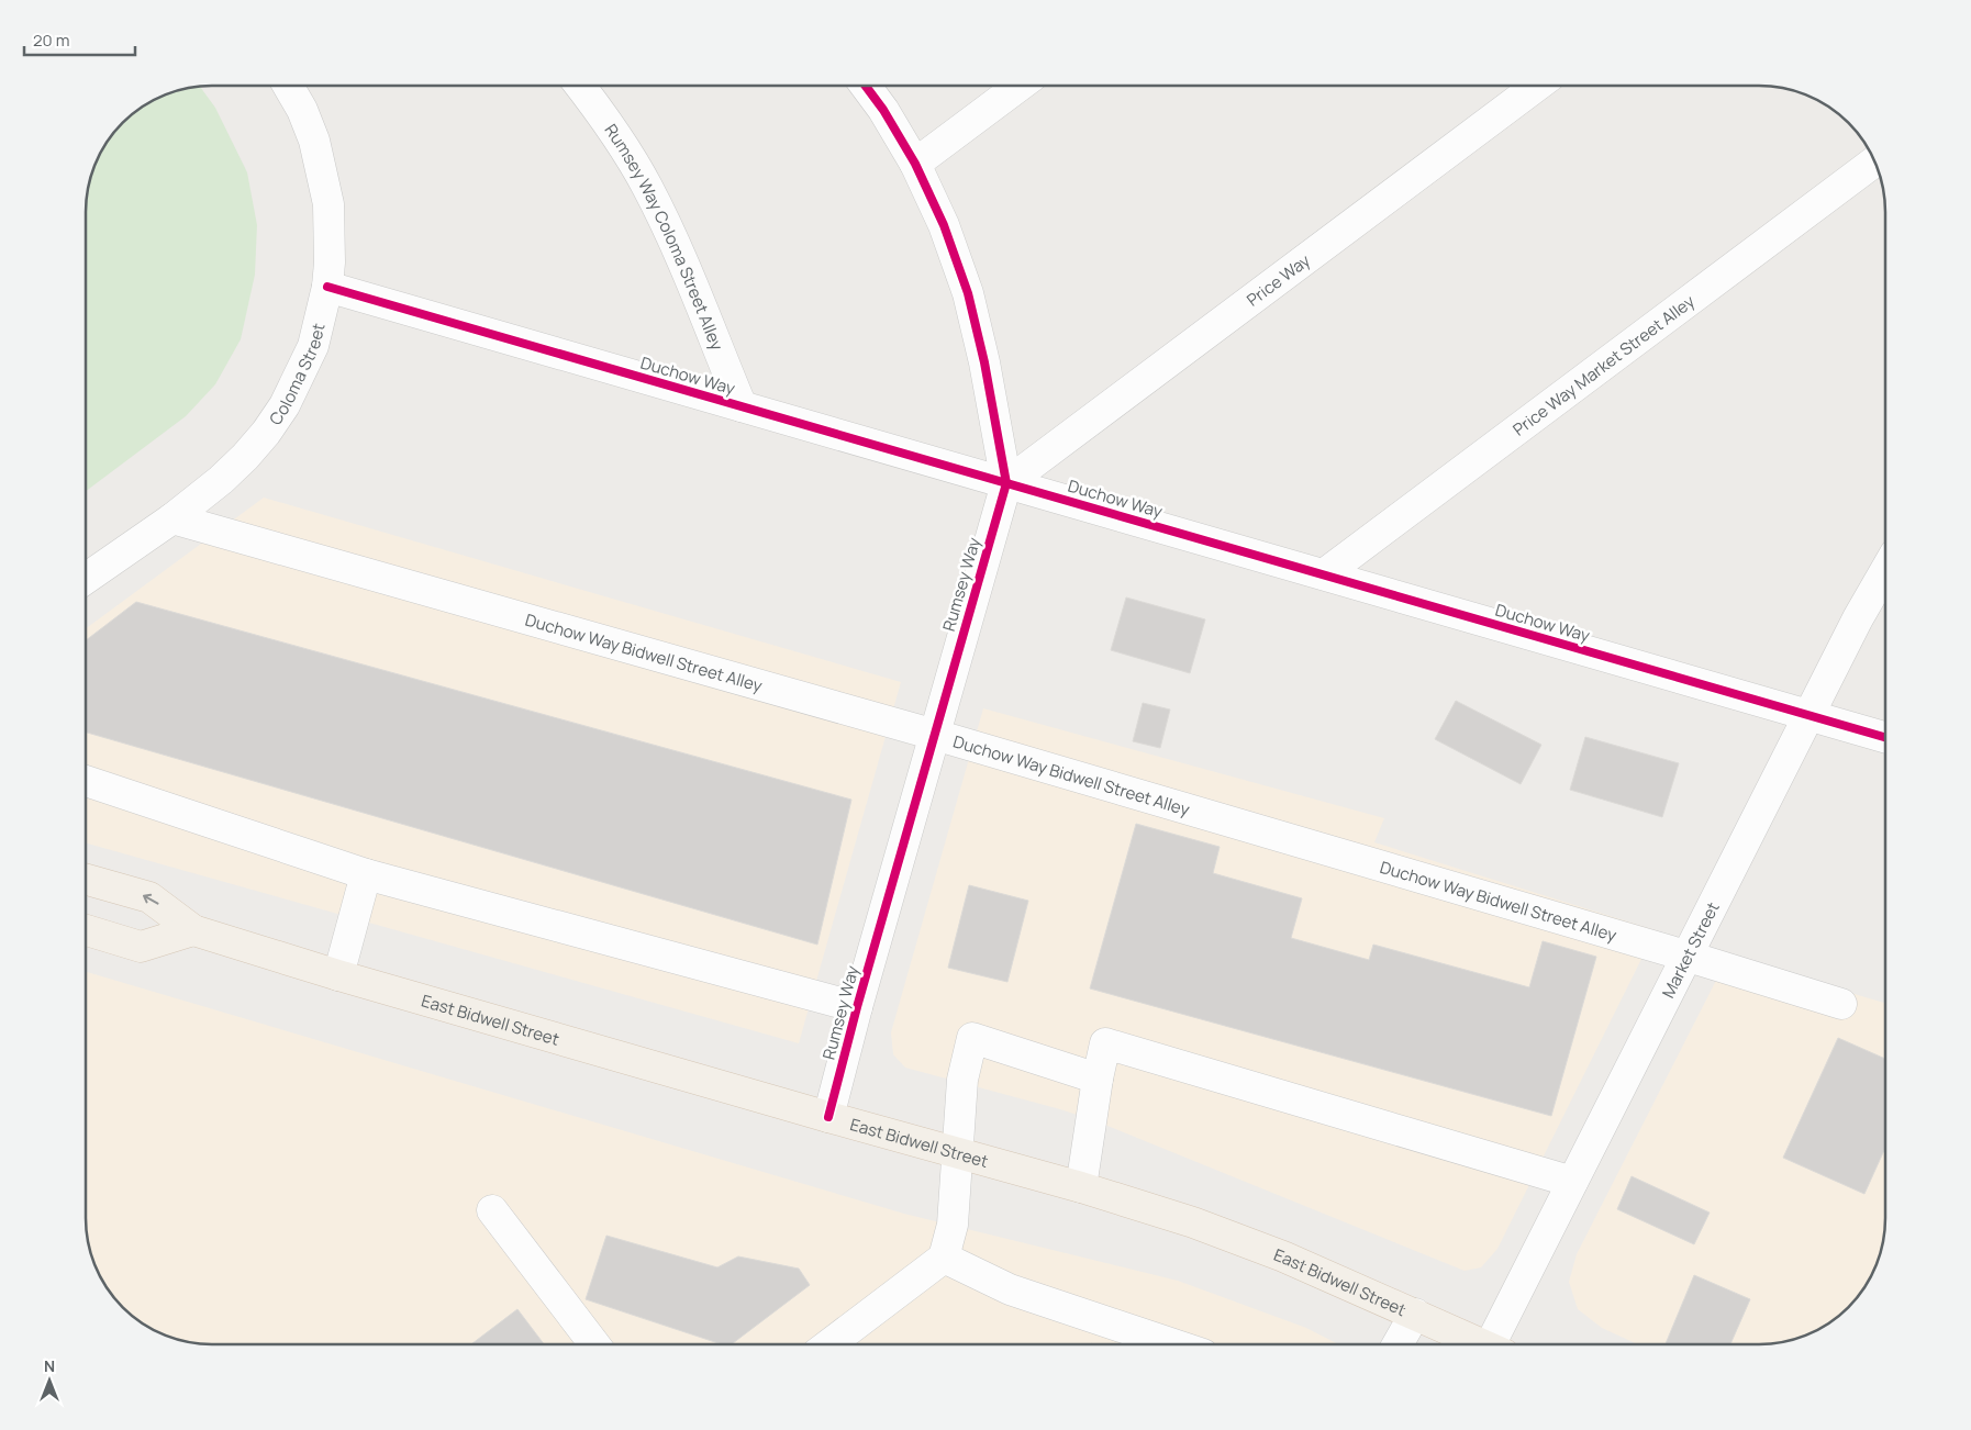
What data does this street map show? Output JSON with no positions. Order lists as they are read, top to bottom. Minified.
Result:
{"streets":{"main road":["East Bidwell Street"],"street":["Rumsey Way Coloma Street Alley","Price Way","Price Way Market Street Alley","Coloma Street","Duchow Way","Rumsey Way","Duchow Way Bidwell Street Alley","Market Street"]},"crossings":[["Rumsey Way Coloma Street Alley","Duchow Way"],["Price Way","Duchow Way"],["Price Way","Rumsey Way"],["Price Way Market Street Alley","Duchow Way"],["Coloma Street","Duchow Way"],["Coloma Street","Duchow Way Bidwell Street Alley"],["Duchow Way","Rumsey Way"],["Duchow Way","Market Street"],["Rumsey Way","Duchow Way Bidwell Street Alley"],["Rumsey Way","East Bidwell Street"],["Duchow Way Bidwell Street Alley","Market Street"]],"scale_bar":"20 m","north":"top"}
